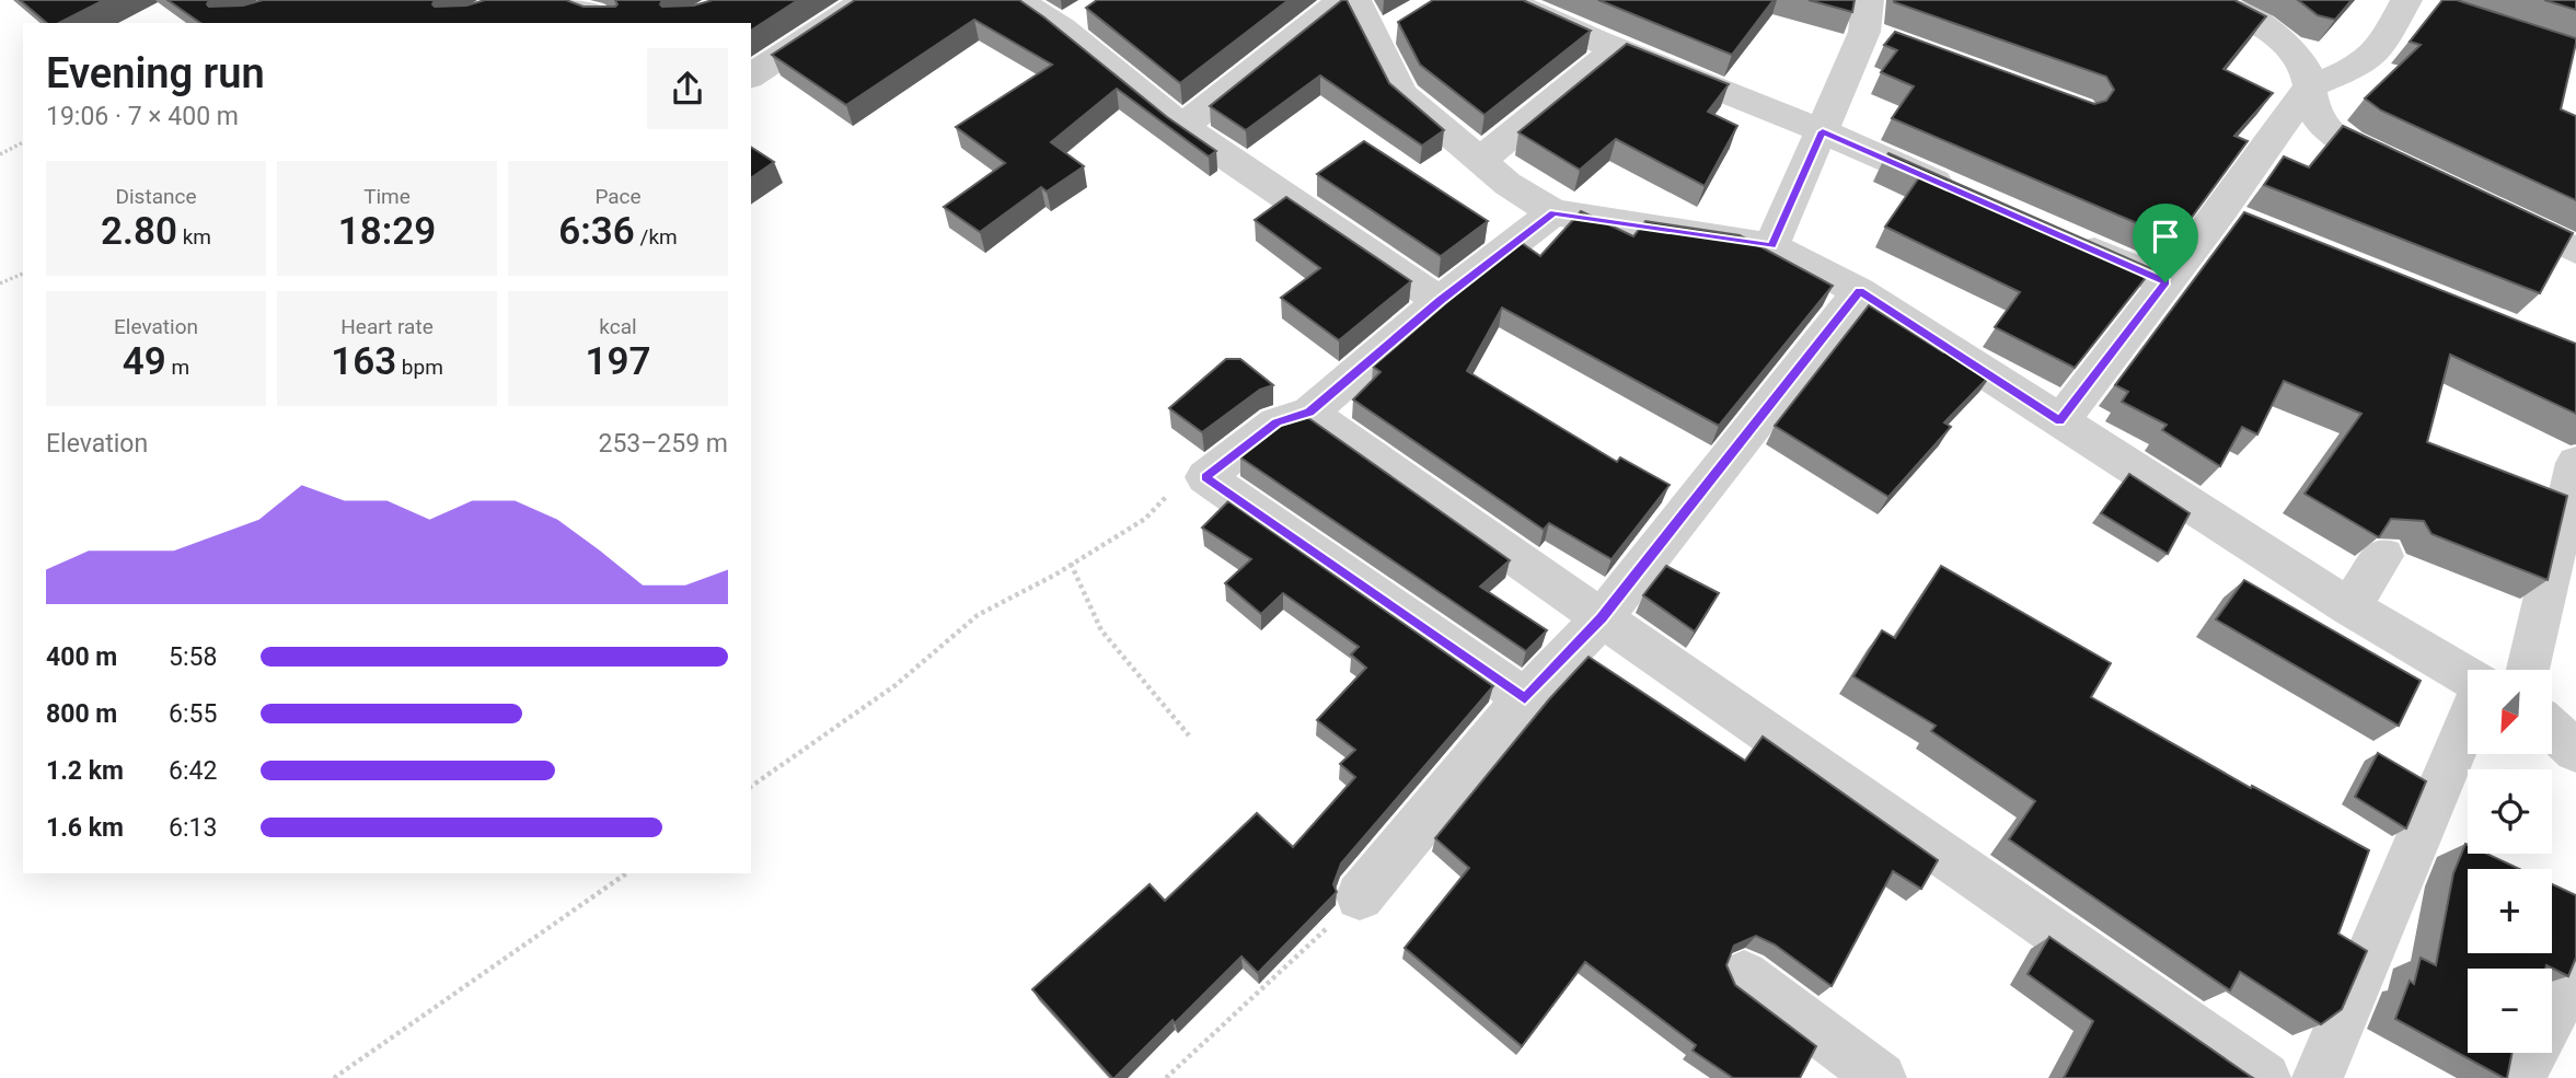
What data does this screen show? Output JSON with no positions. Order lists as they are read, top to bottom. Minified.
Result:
{"north":"bottom left","page":{"heading":["Evening run","19:06 · 7 × 400 m"],"stats":[["Distance","2.80 km"],["Time","18:29"],["Pace","6:36 /km"],["Elevation","49 m"],["Heart rate","163 bpm"],["kcal","197"]],"chart":["Elevation","253–259 m"],"list":[{"name":"400 m","note":"5:58"},{"name":"800 m","note":"6:55"},{"name":"1.2 km","note":"6:42"},{"name":"1.6 km","note":"6:13"}],"map_buttons":["+","−"]}}
